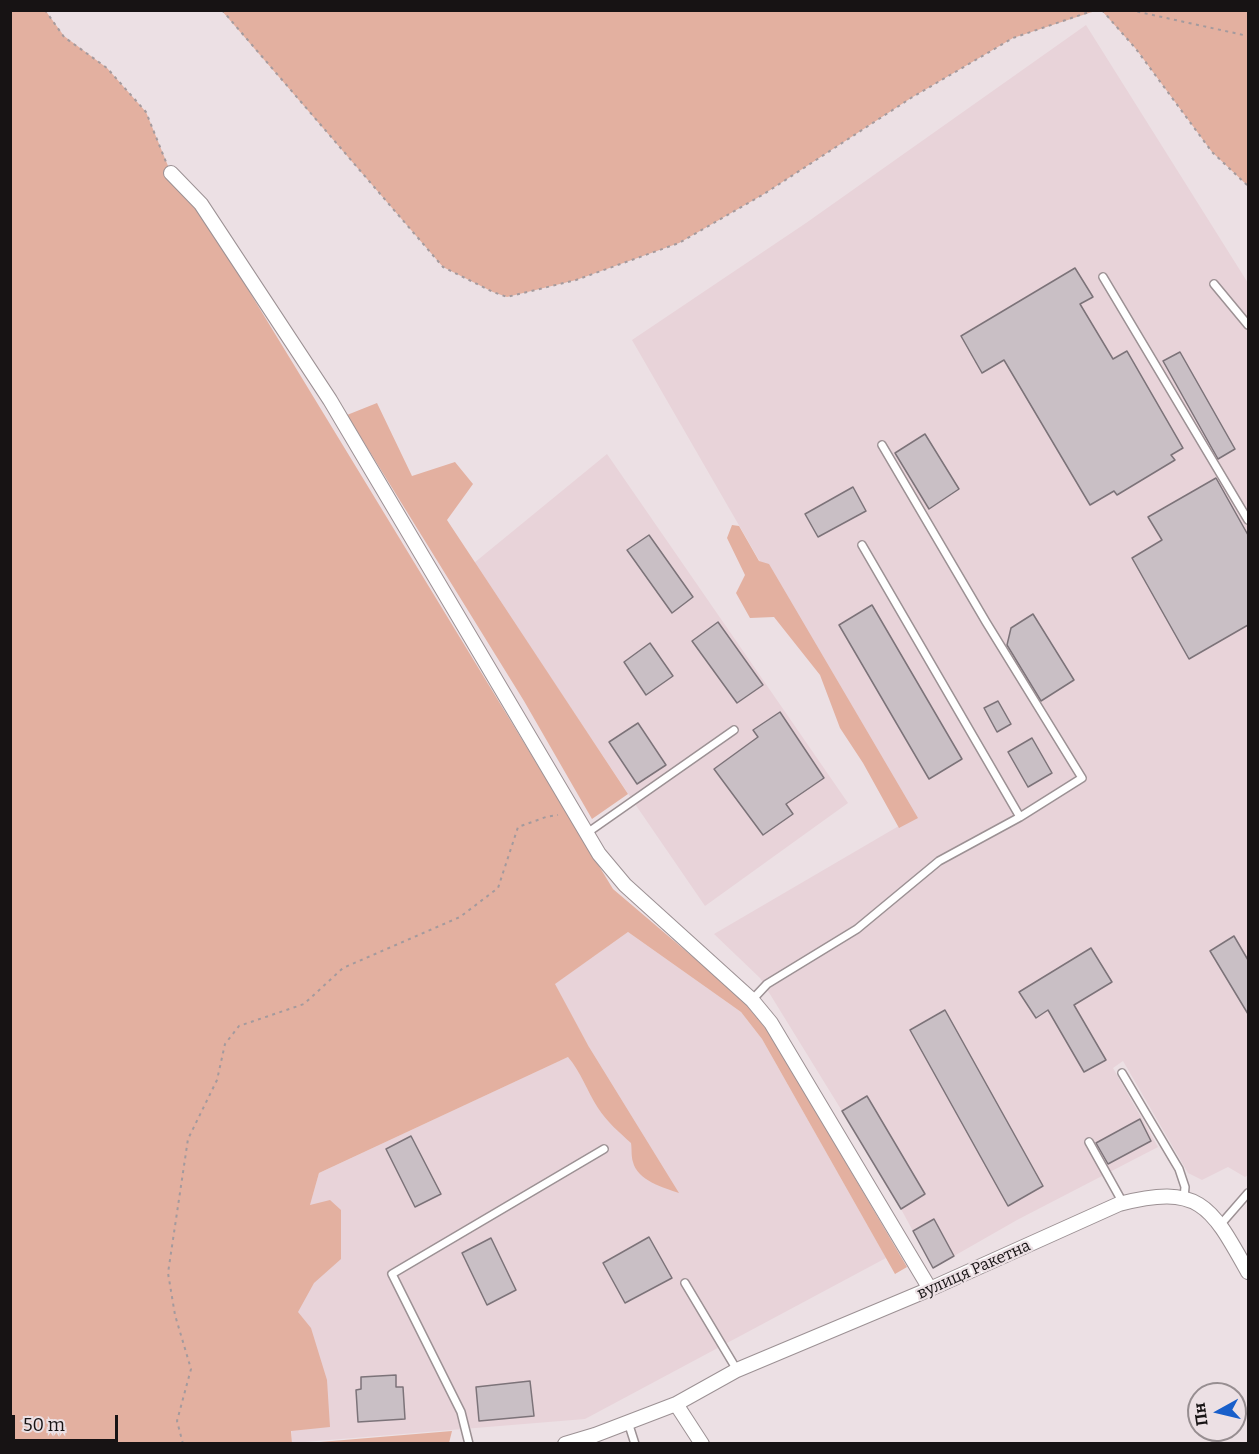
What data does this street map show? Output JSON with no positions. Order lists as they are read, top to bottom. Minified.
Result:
{"streets":{"street":["вулиця Ракетна"]},"scale_bar":"50 m","north":"left"}
